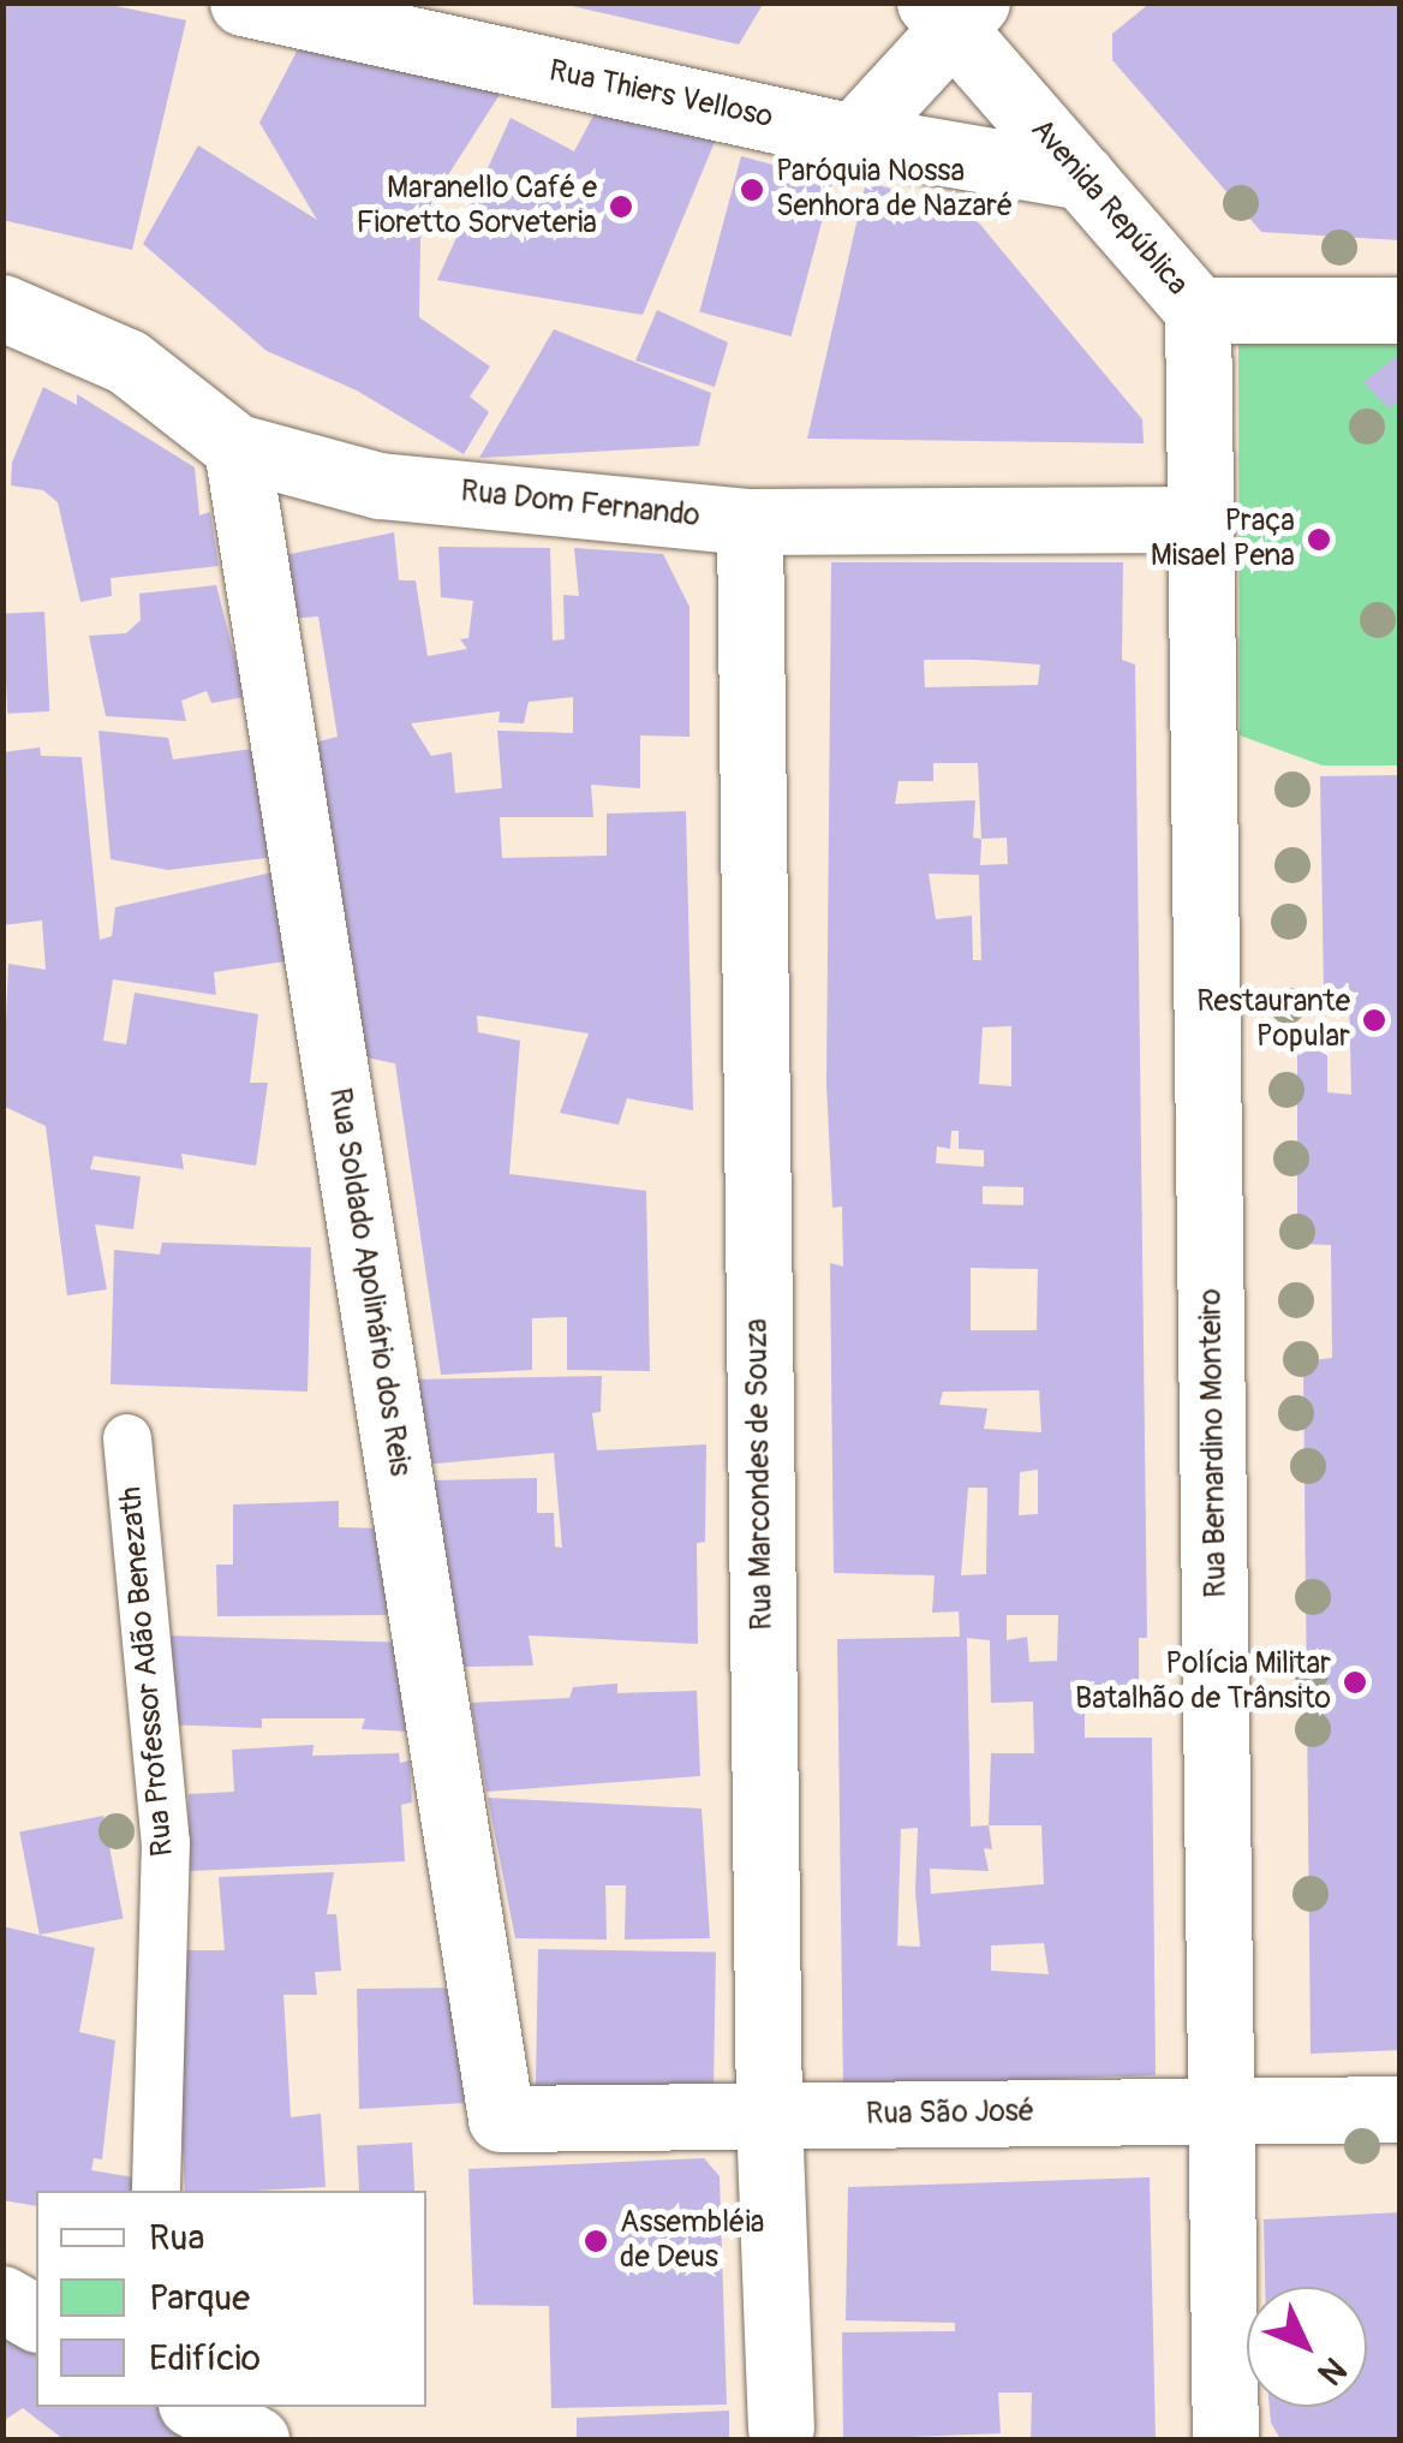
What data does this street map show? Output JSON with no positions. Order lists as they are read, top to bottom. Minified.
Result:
{"streets":{"street":["Rua Thiers Velloso","Avenida República","Rua Dom Fernando","Rua Soldado Apolinário dos Reis","Rua Bernardino Monteiro","Rua Marcondes de Souza","Rua São José"],"lane":["Rua Professor Adão Benezath"]},"crossings":[["Rua Thiers Velloso","Avenida República"],["Avenida República","Rua Dom Fernando"],["Avenida República","Rua Bernardino Monteiro"],["Rua Dom Fernando","Rua Soldado Apolinário dos Reis"],["Rua Dom Fernando","Rua Bernardino Monteiro"],["Rua Dom Fernando","Rua Marcondes de Souza"],["Rua Soldado Apolinário dos Reis","Rua São José"],["Rua Bernardino Monteiro","Rua São José"],["Rua Marcondes de Souza","Rua São José"]],"places":["Paróquia Nossa Senhora de Nazaré","Maranello Café e Fioretto Sorveteria","Praça Misael Pena","Restaurante Popular","Polícia Militar Batalhão de Trânsito","Assembléia de Deus"],"legend":["Rua","Parque","Edifício"],"north":"bottom right"}
